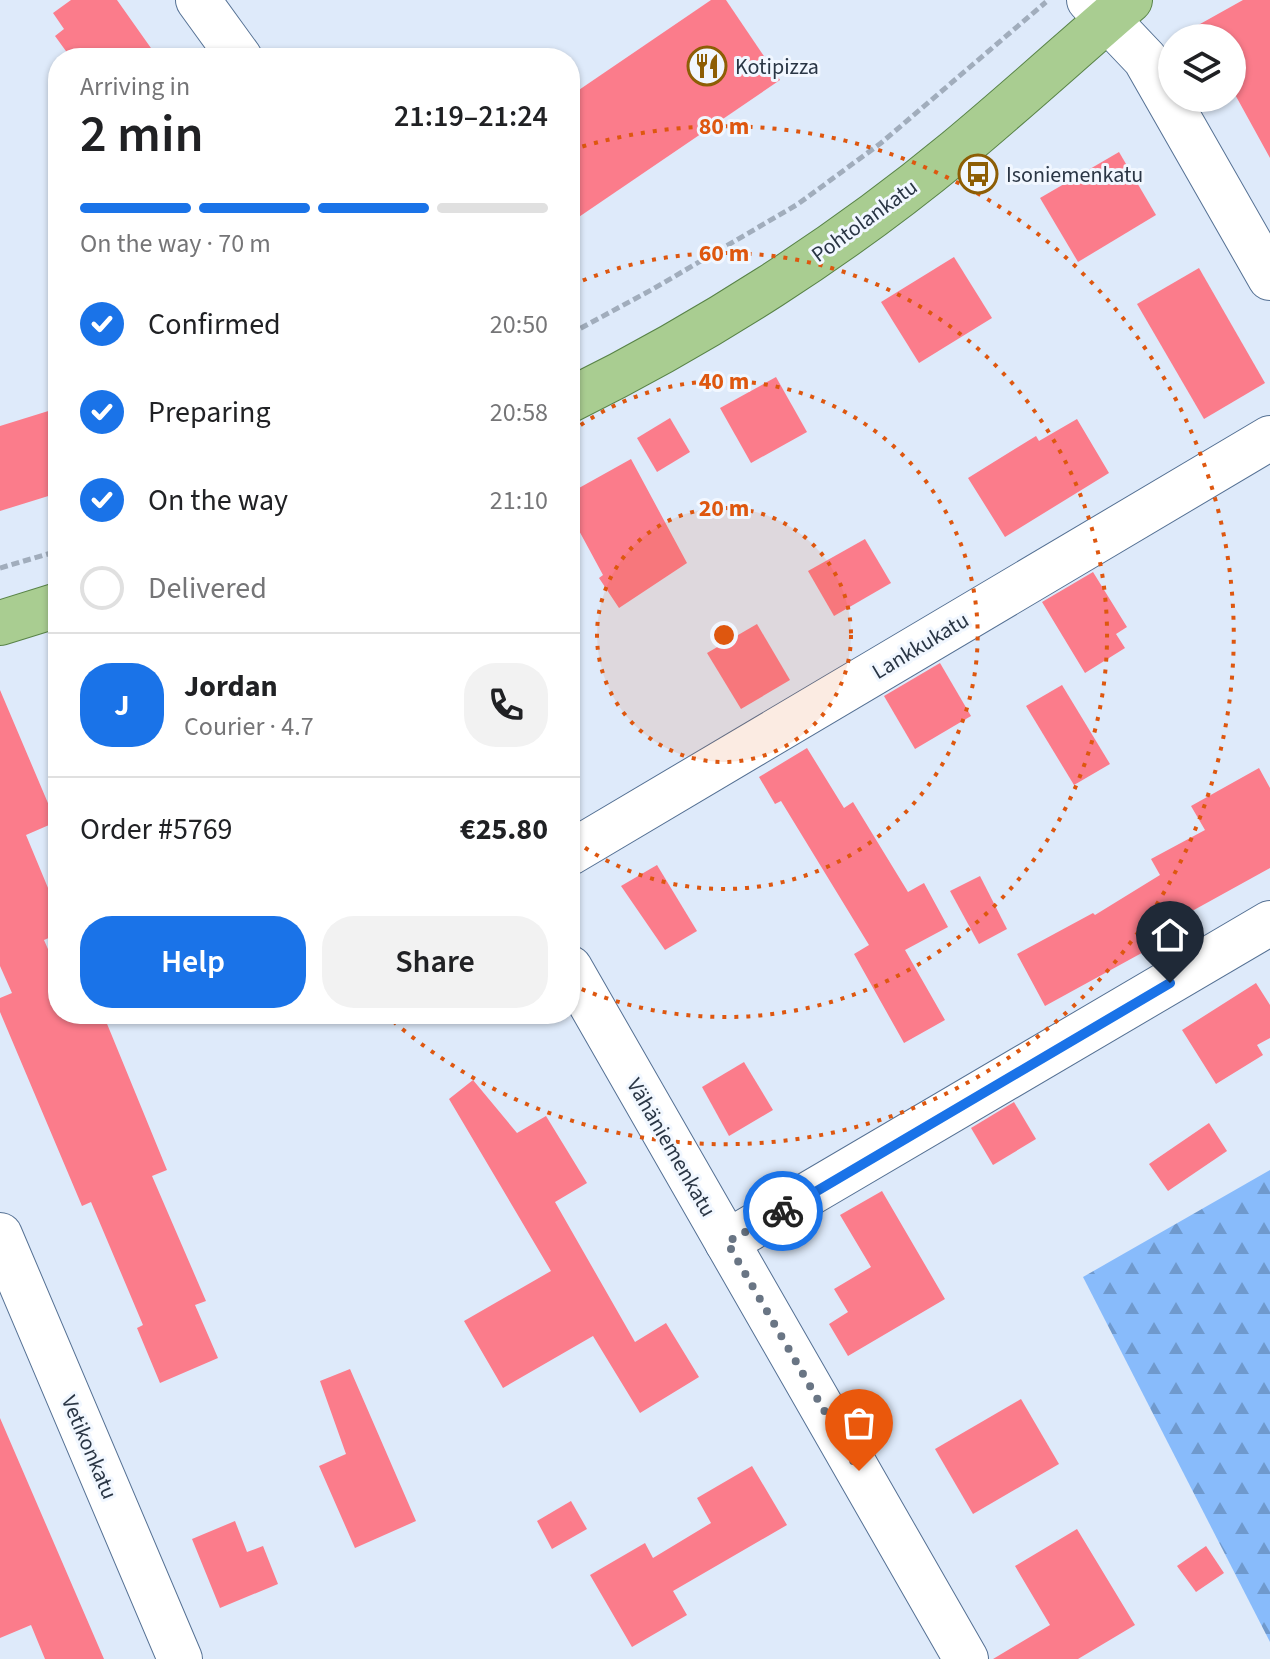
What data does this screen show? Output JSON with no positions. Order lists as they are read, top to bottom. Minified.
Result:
{"streets":{"main road":["Pohtolankatu"],"street":["Lankkukatu","Vähäniemenkatu","Vetikonkatu"]},"places":{"restaurant":["Kotipizza"],"bus stop":["Isoniemenkatu"]},"page":{"heading":["2 min","Arriving in","21:19–21:24"],"panel":["Jordan","Courier · 4.7","Order #5769","€25.80"],"bar":"On the way · 70 m","list":[["Confirmed","20:50"],["Preparing","20:58"],["On the way","21:10"],"Delivered"],"round":"J","buttons":["Help","Share"]},"rings":["80 m","60 m","40 m","20 m"]}
